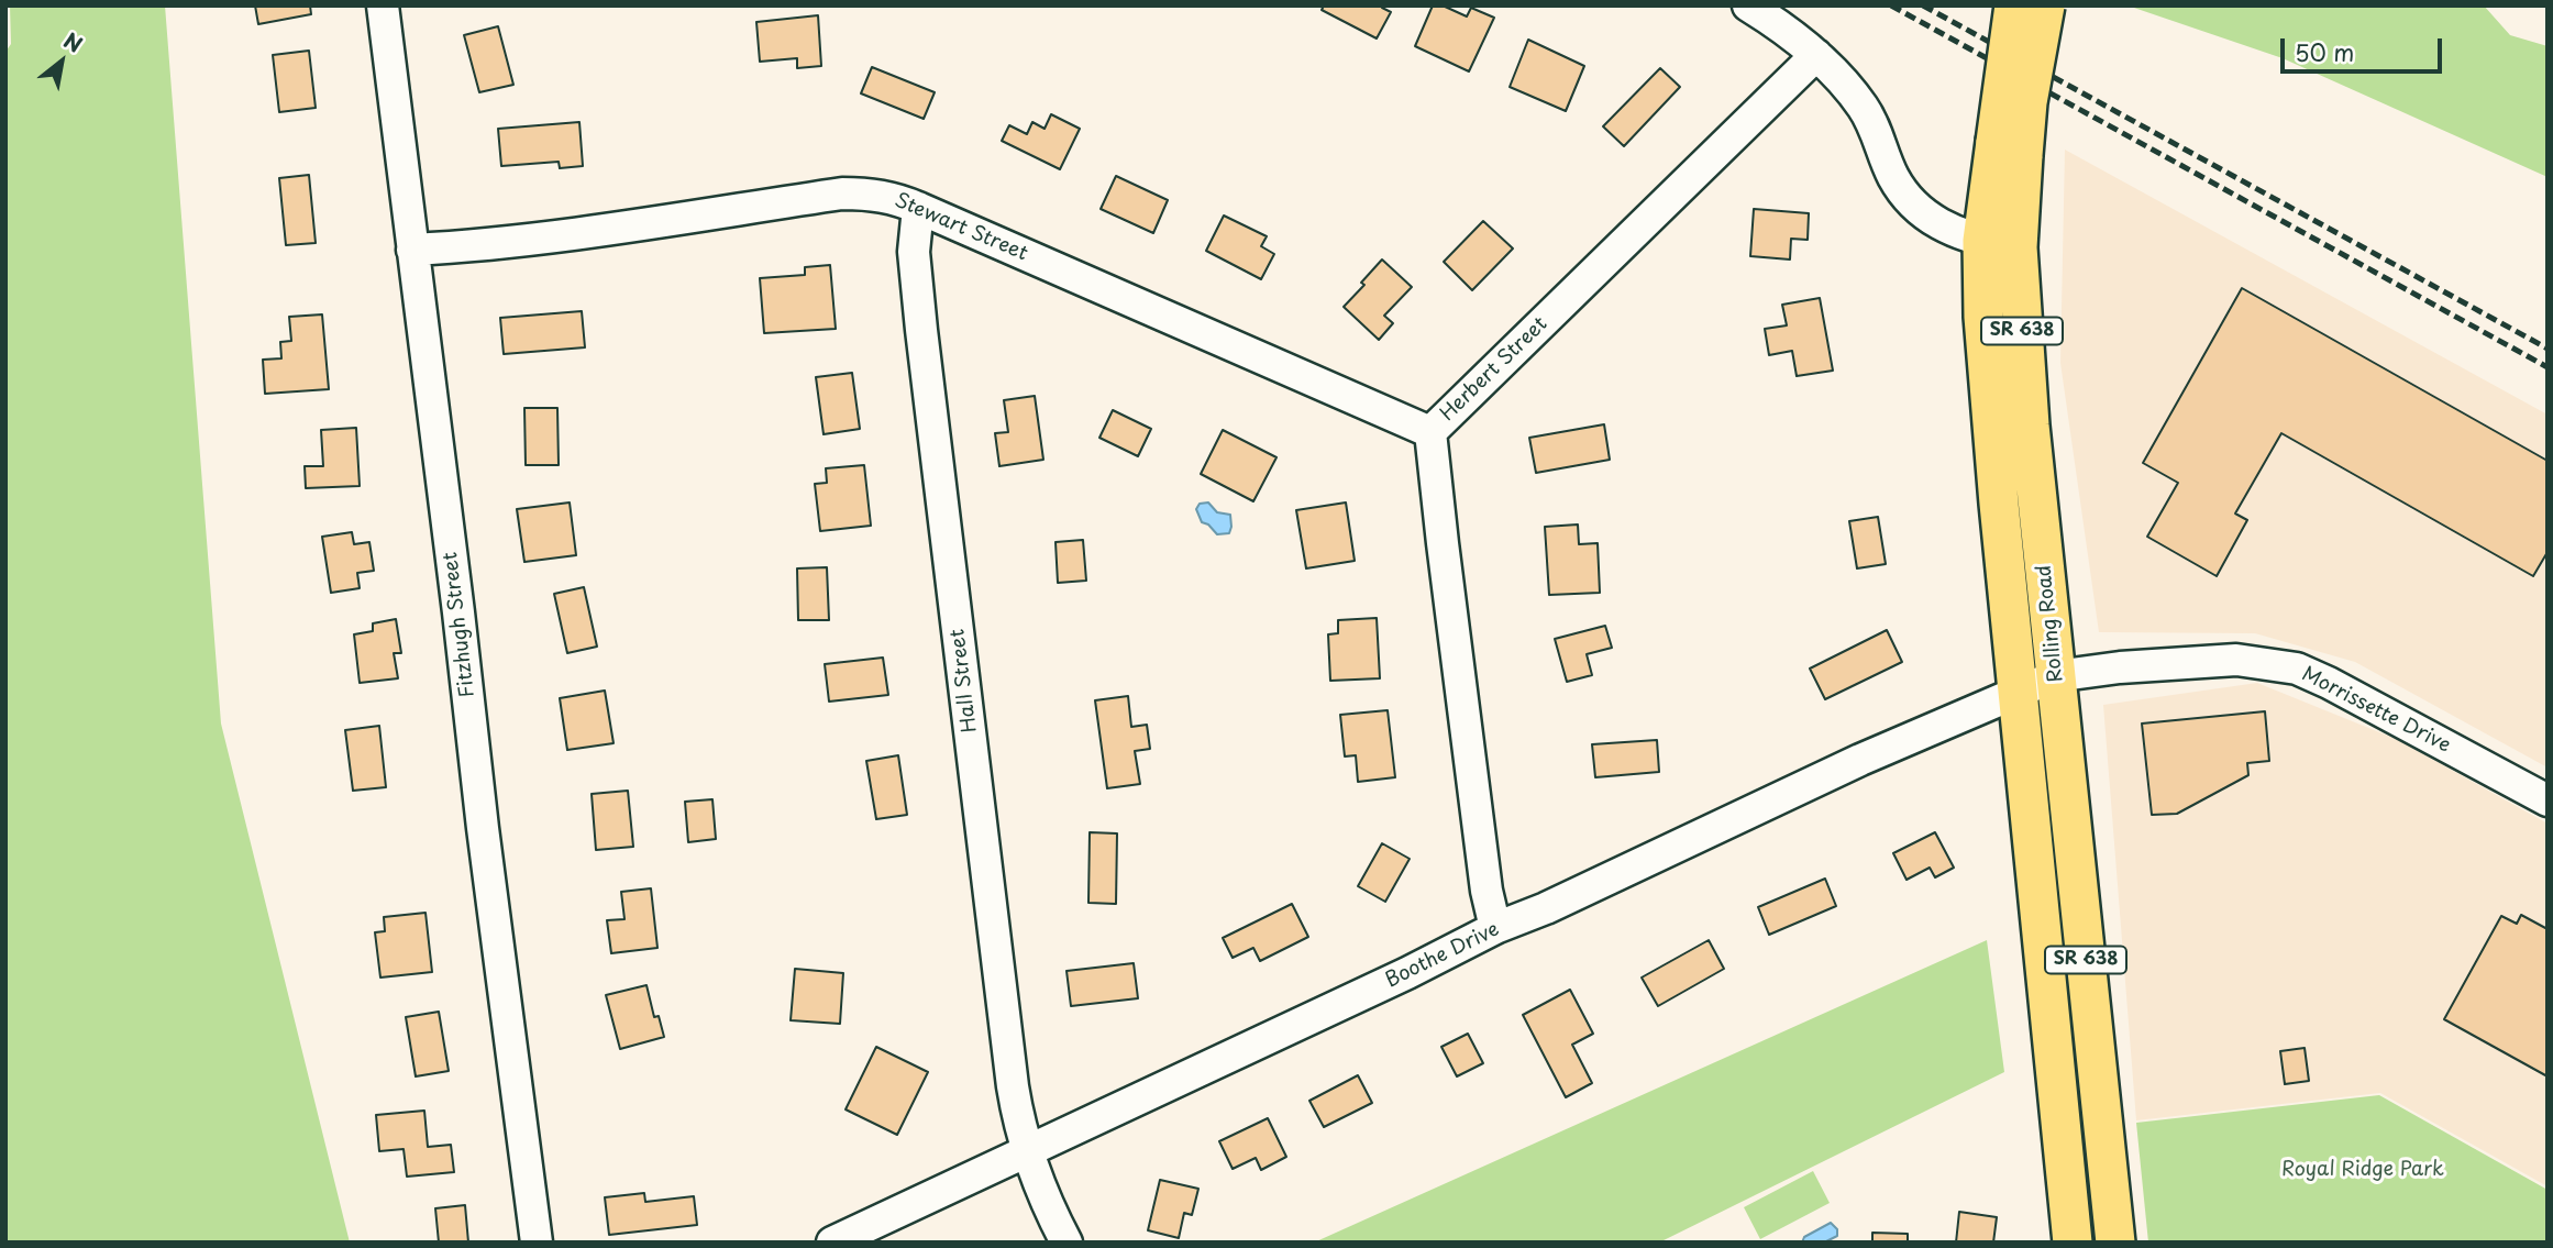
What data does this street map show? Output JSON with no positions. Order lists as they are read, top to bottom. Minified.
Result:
{"streets":{"main road":["SR 638","Rolling Road"],"street":["Stewart Street","Herbert Street","Fitzhugh Street","Hall Street","Morrissette Drive","Boothe Drive"]},"crossings":[["Stewart Street","Herbert Street"],["Stewart Street","Fitzhugh Street"],["Stewart Street","Hall Street"],["Herbert Street","Boothe Drive"],["Rolling Road","Morrissette Drive"],["Rolling Road","Boothe Drive"],["Hall Street","Boothe Drive"],["Morrissette Drive","Boothe Drive"]],"parks":["Royal Ridge Park"],"scale_bar":"50 m","north":"top right"}
